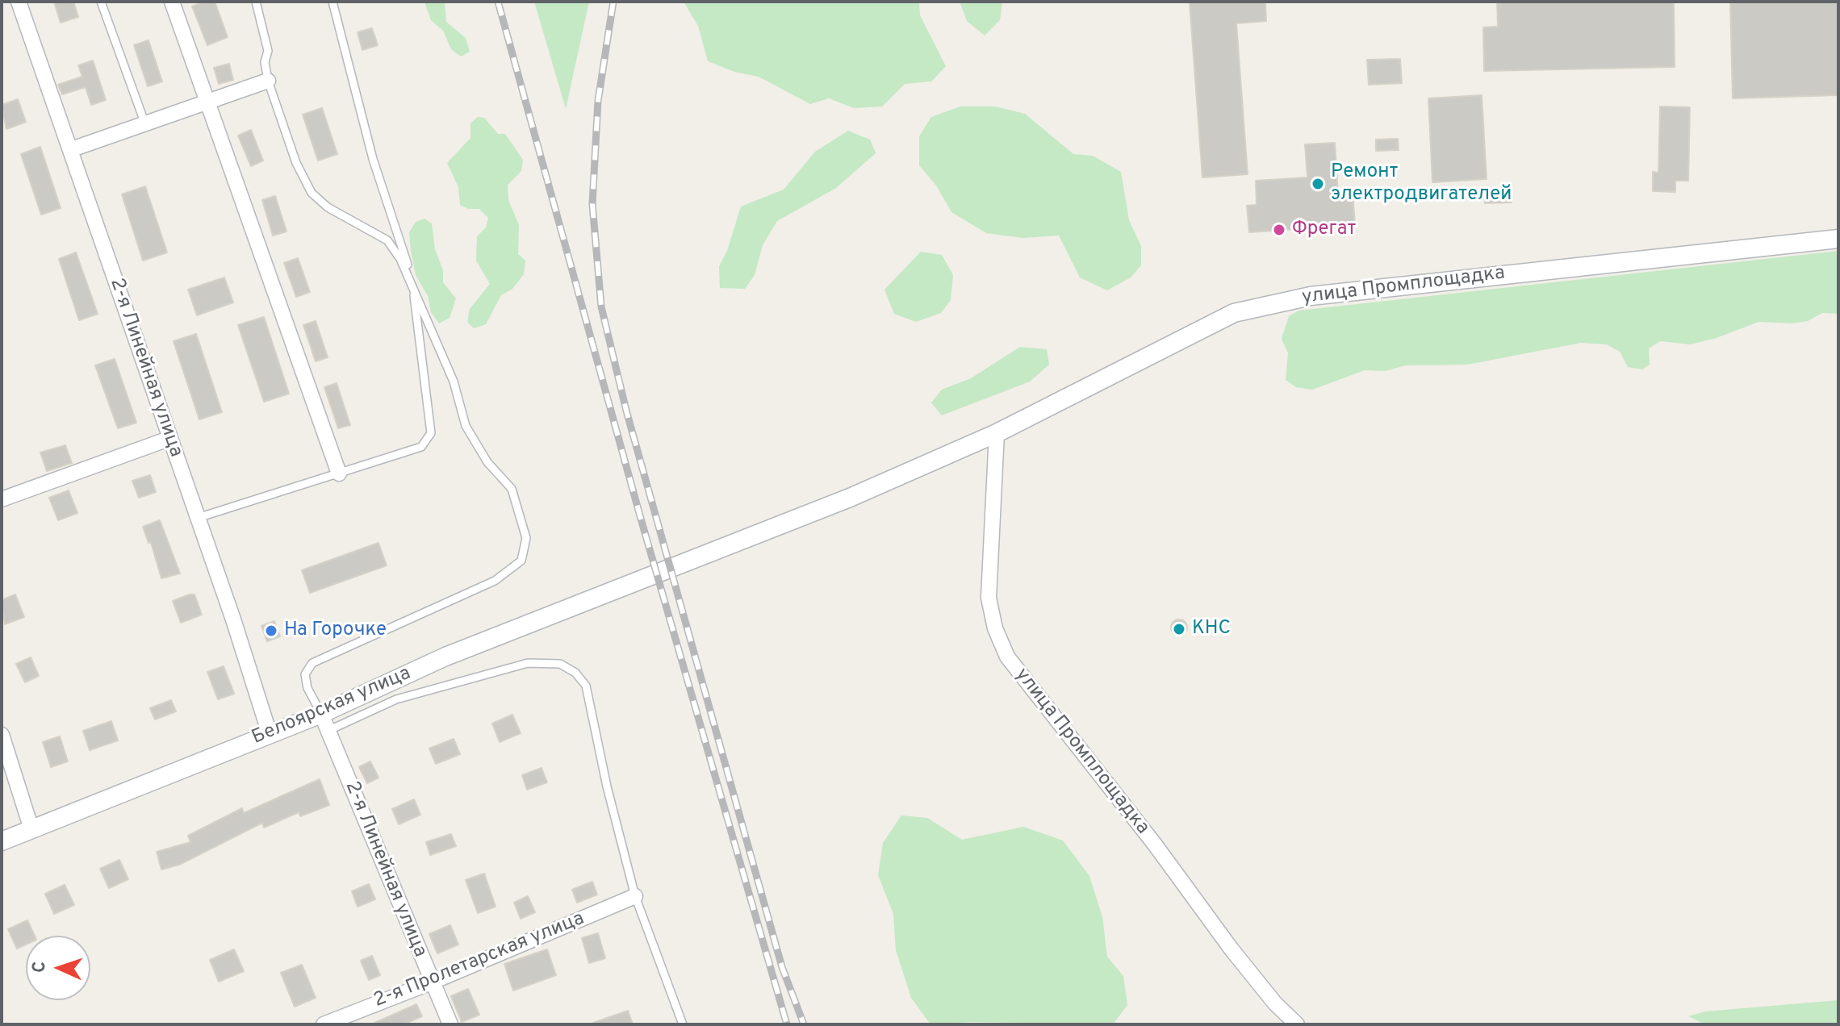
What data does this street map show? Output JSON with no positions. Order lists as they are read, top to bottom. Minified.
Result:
{"streets":{"street":["улица Промплощадка","2-я Линейная улица","Белоярская улица","2-я Пролетарская улица"]},"crossings":[["улица Промплощадка","Белоярская улица"],["2-я Линейная улица","Белоярская улица"],["2-я Линейная улица","2-я Пролетарская улица"]],"places":["Ремонт электродвигателей","Фрегат","КНС","На Горочке"],"north":"left"}
